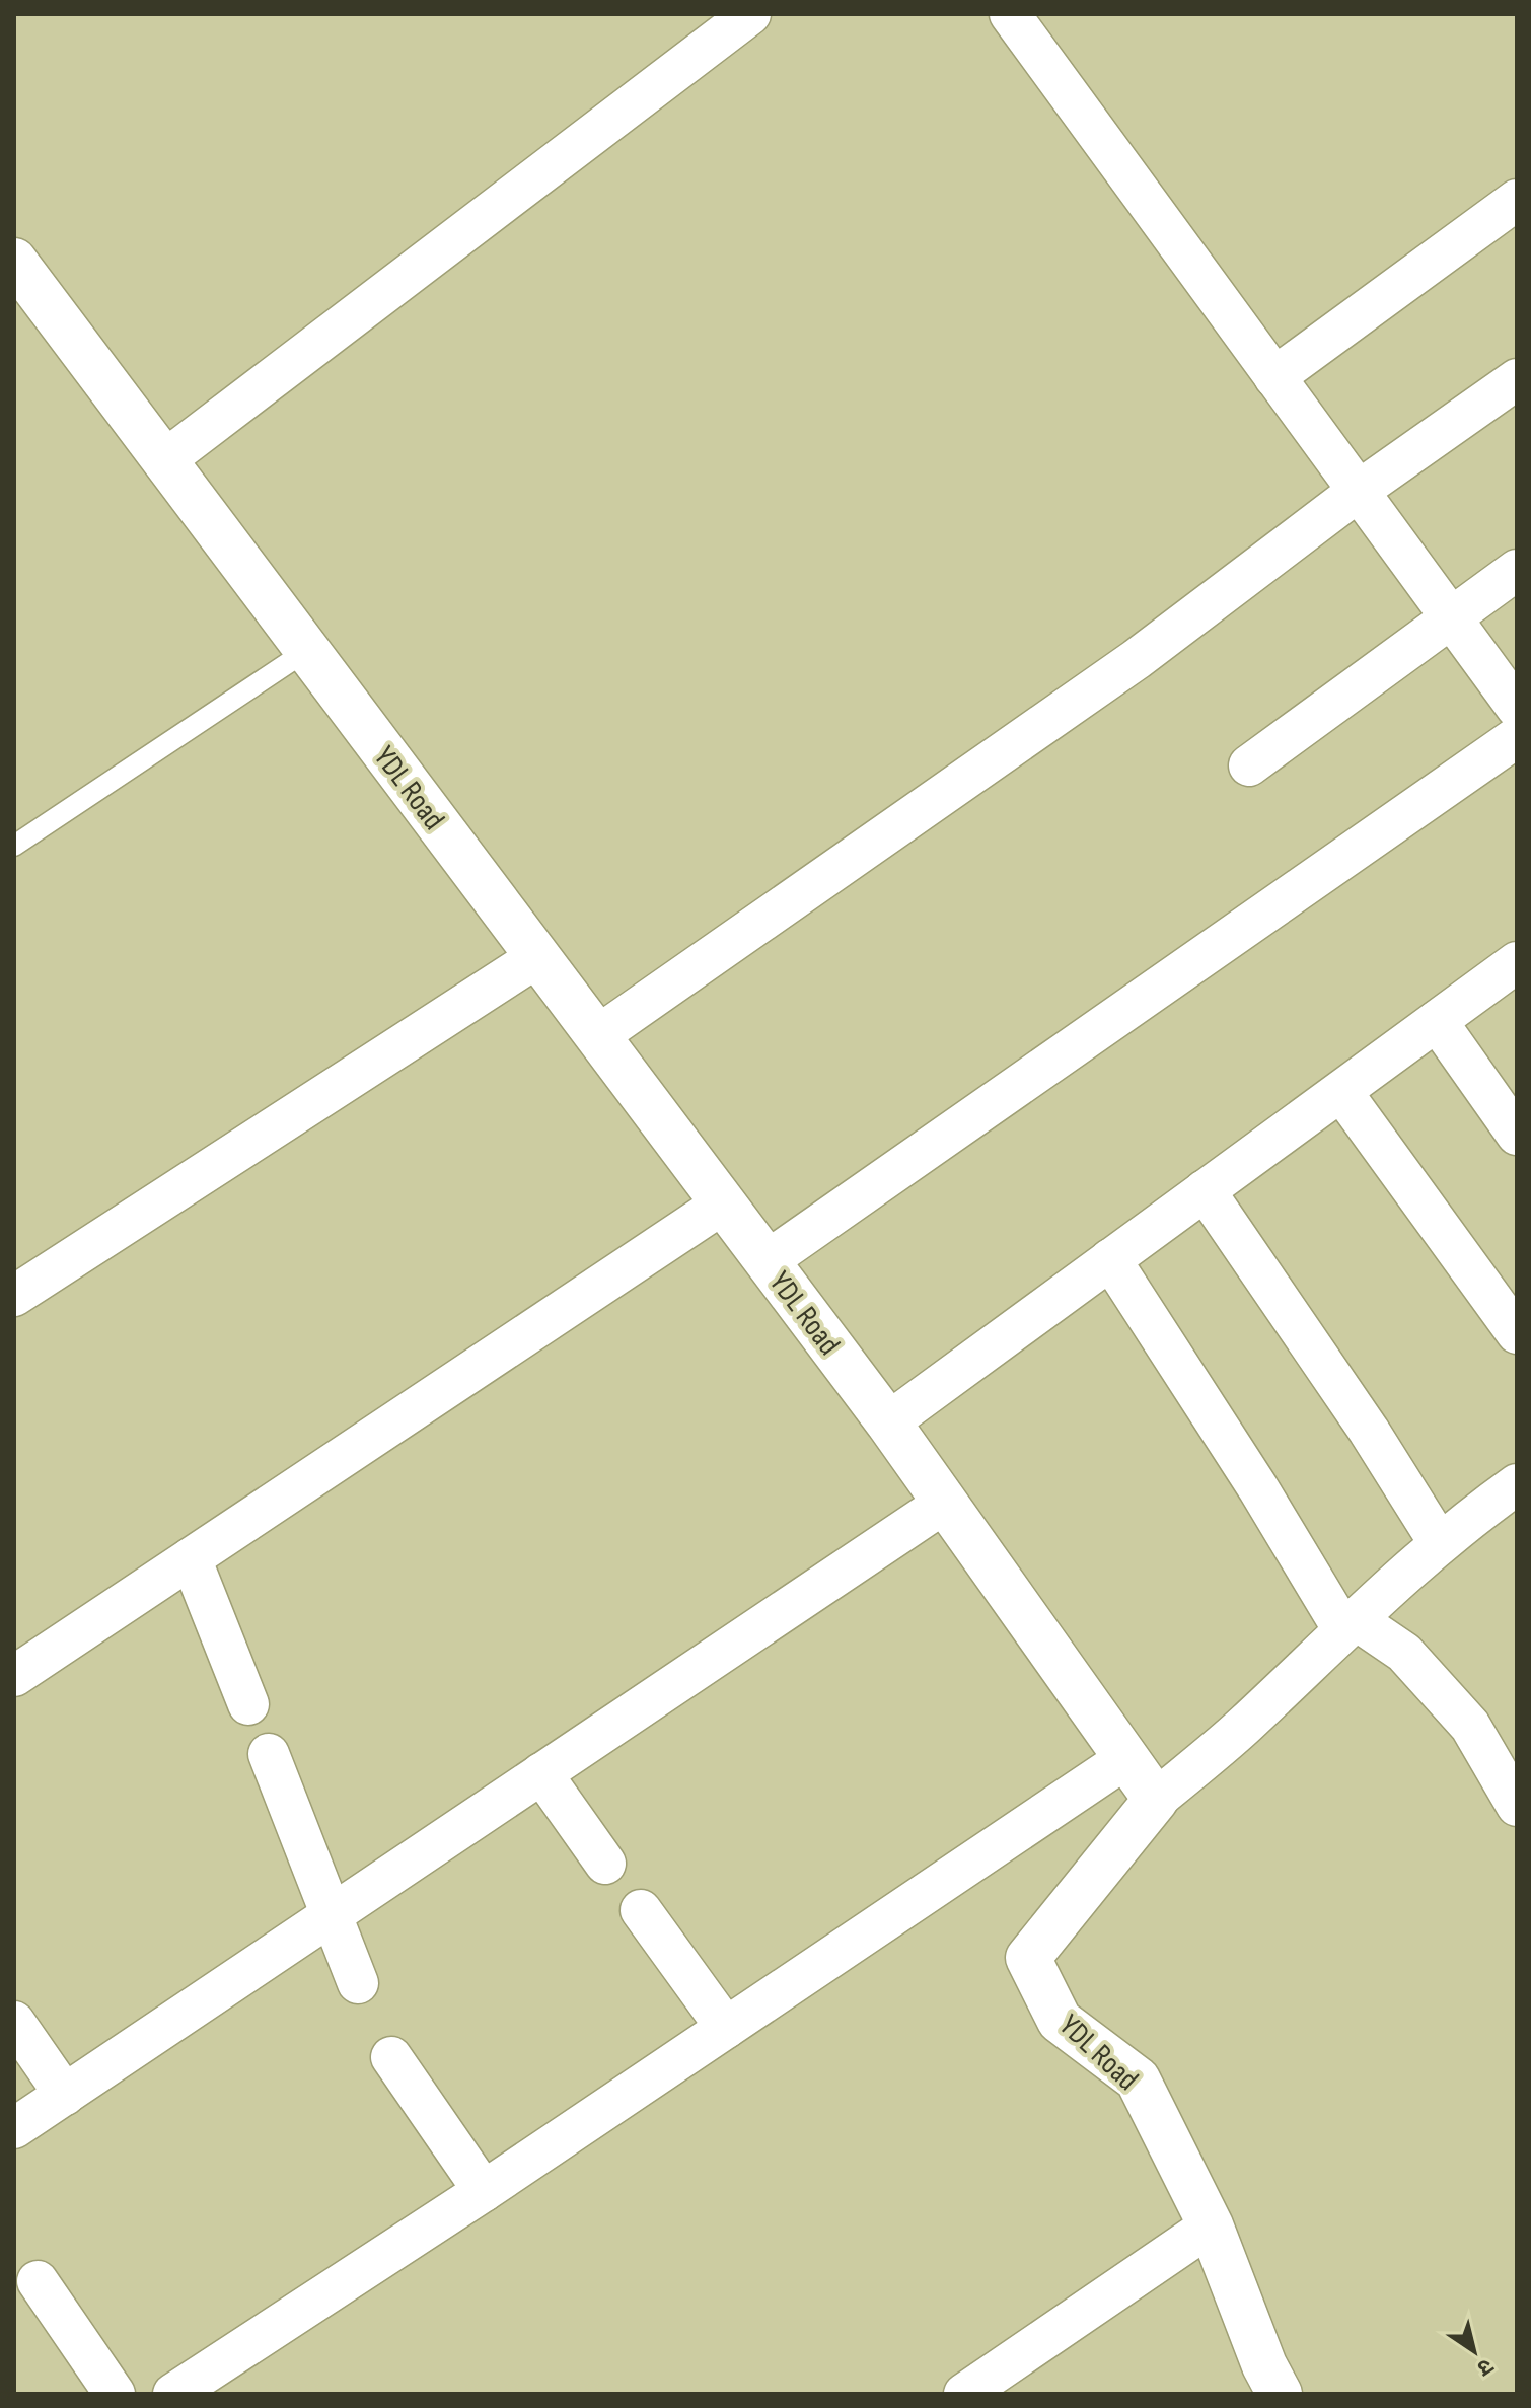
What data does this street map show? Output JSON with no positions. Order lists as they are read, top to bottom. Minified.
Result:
{"streets":{"street":["YDL Road"]},"north":"bottom right"}
